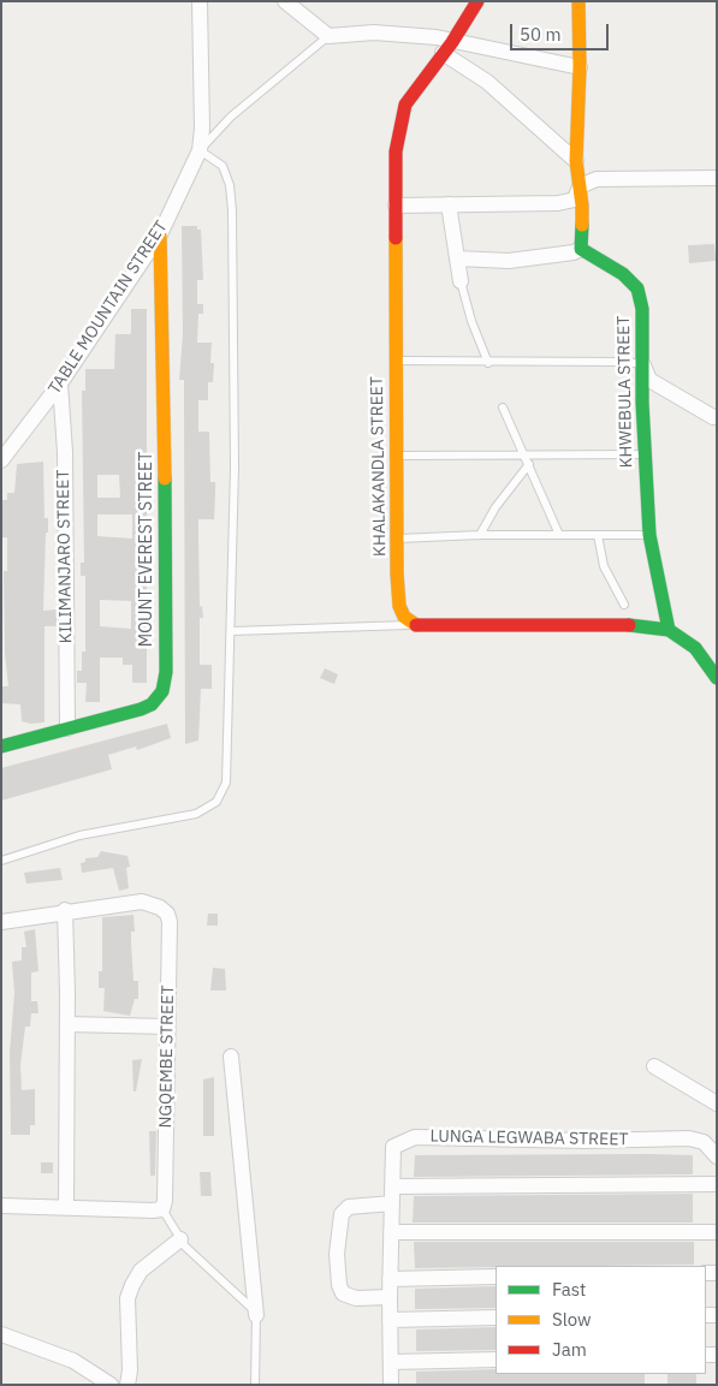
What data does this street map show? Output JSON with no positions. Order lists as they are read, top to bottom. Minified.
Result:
{"streets":{"street":["TABLE MOUNTAIN STREET","KHWEBULA STREET","KHALAKANDLA STREET","MOUNT EVEREST STREET","KILIMANJARO STREET","NGQEMBE STREET","LUNGA LEGWABA STREET"]},"crossings":[["TABLE MOUNTAIN STREET","MOUNT EVEREST STREET"],["TABLE MOUNTAIN STREET","KILIMANJARO STREET"],["MOUNT EVEREST STREET","KILIMANJARO STREET"]],"legend":["Fast","Slow","Jam"],"scale_bar":"50 m"}
